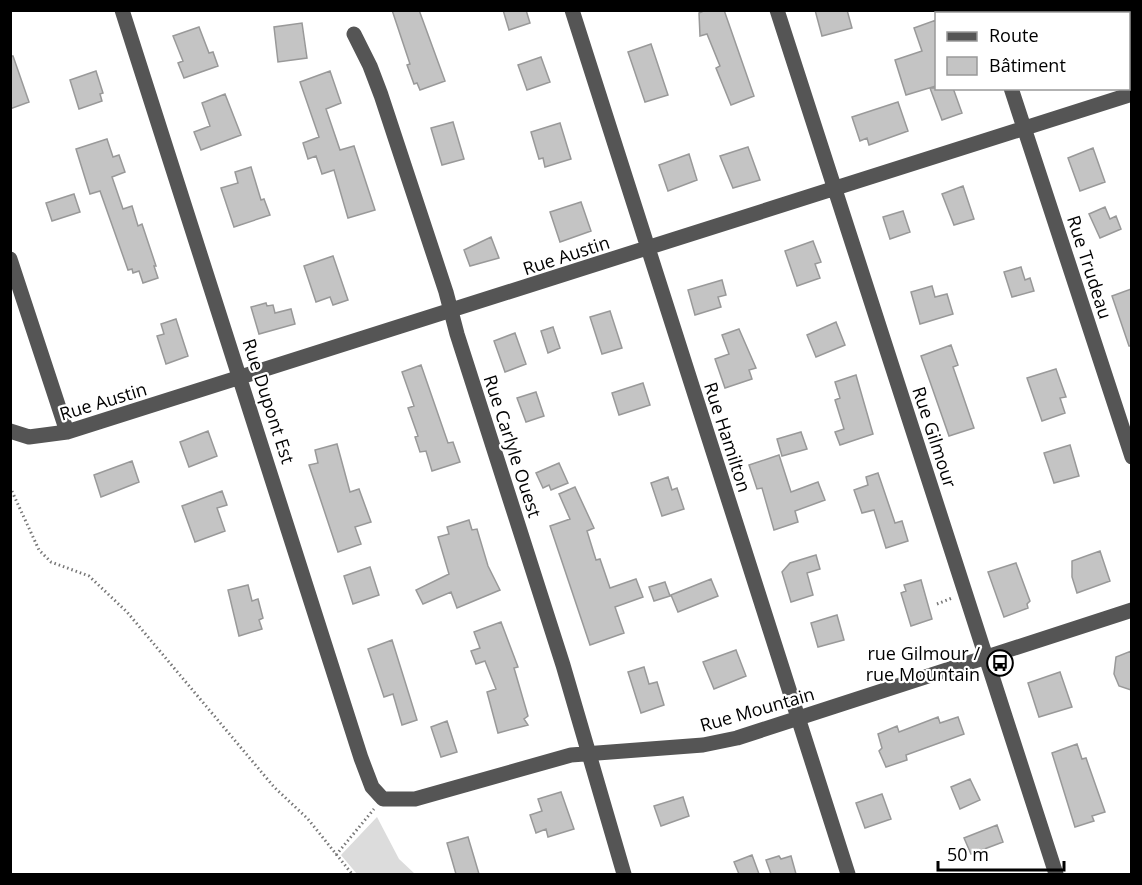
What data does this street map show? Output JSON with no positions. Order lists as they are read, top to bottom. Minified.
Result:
{"streets":{"street":["Rue Austin","Rue Trudeau","Rue Dupont Est","Rue Hamilton","Rue Gilmour","Rue Carlyle Ouest","Rue Mountain"]},"crossings":[["Rue Austin","Rue Trudeau"],["Rue Austin","Rue Dupont Est"],["Rue Austin","Rue Hamilton"],["Rue Austin","Rue Gilmour"],["Rue Austin","Rue Carlyle Ouest"],["Rue Dupont Est","Rue Mountain"],["Rue Hamilton","Rue Mountain"],["Rue Gilmour","Rue Mountain"],["Rue Carlyle Ouest","Rue Mountain"]],"places":{"bus stop":["rue Gilmour / rue Mountain"]},"legend":["Route","Bâtiment"],"scale_bar":"50 m"}
